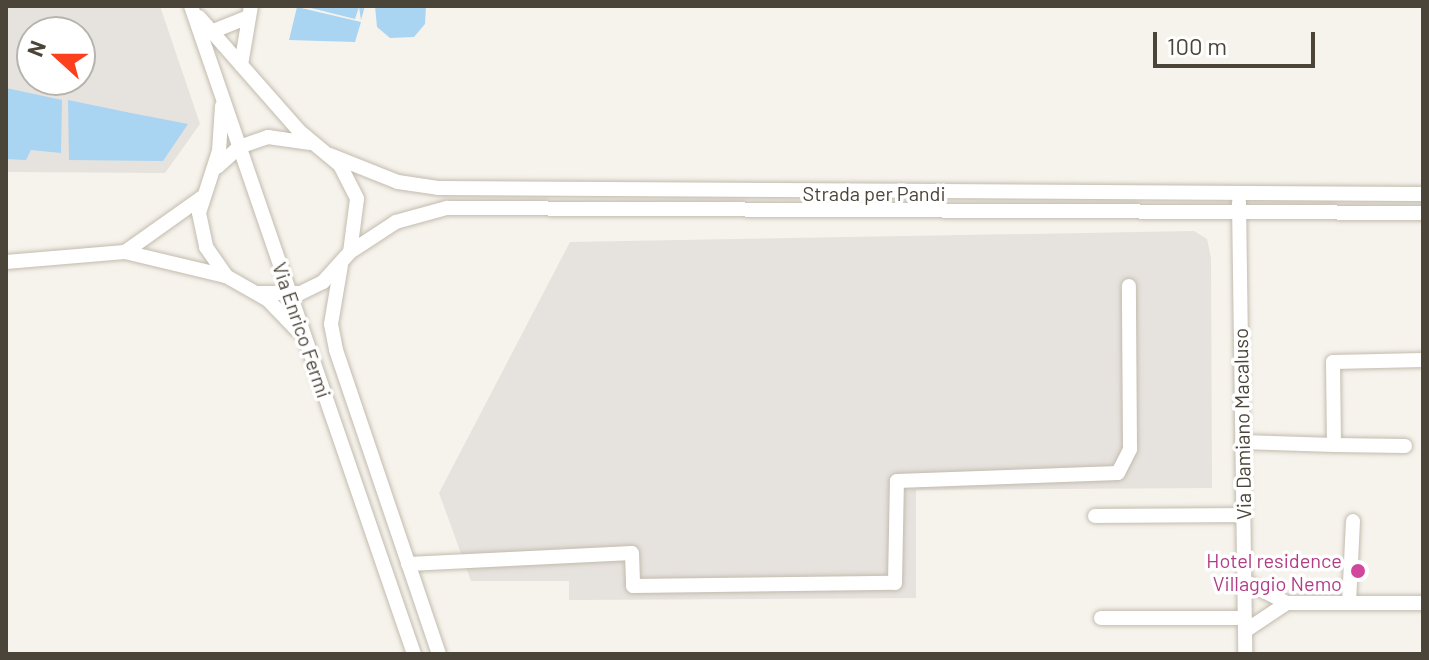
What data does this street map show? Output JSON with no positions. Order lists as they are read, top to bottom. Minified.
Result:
{"streets":{"street":["Strada per Pandi","Via Enrico Fermi","Via Damiano Macaluso"]},"crossings":[["Strada per Pandi","Via Enrico Fermi"],["Strada per Pandi","Via Damiano Macaluso"]],"places":["Hotel residence Villaggio Nemo"],"scale_bar":"100 m","north":"left"}
